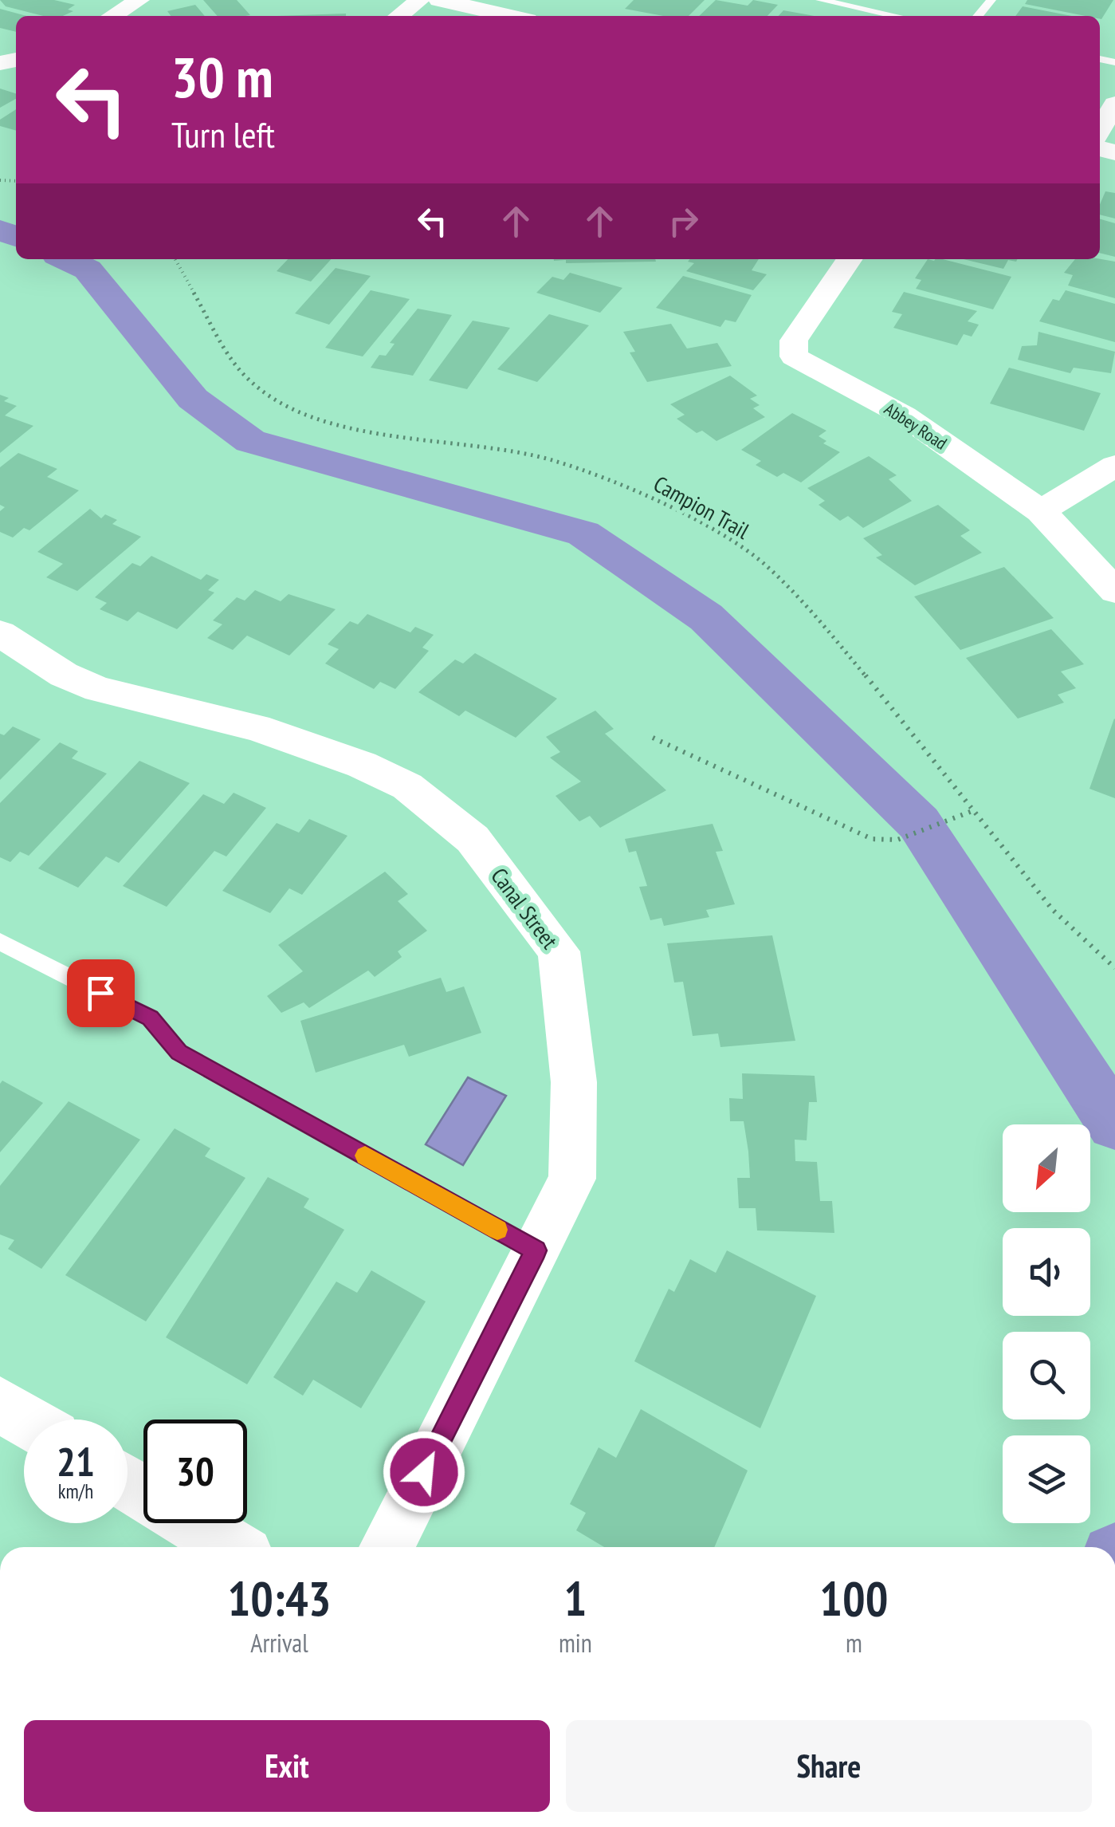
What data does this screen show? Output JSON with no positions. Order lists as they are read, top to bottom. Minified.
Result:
{"streets":{"street":["Abbey Road","Canal Street"],"path":["Campion Trail"]},"north":"bottom left","page":{"turn":["30 m","Turn left"],"speed":"21 km/h","limit":"30","eta":["10:43","Arrival","1","min","100","m"],"buttons":["Exit","Share"]}}
